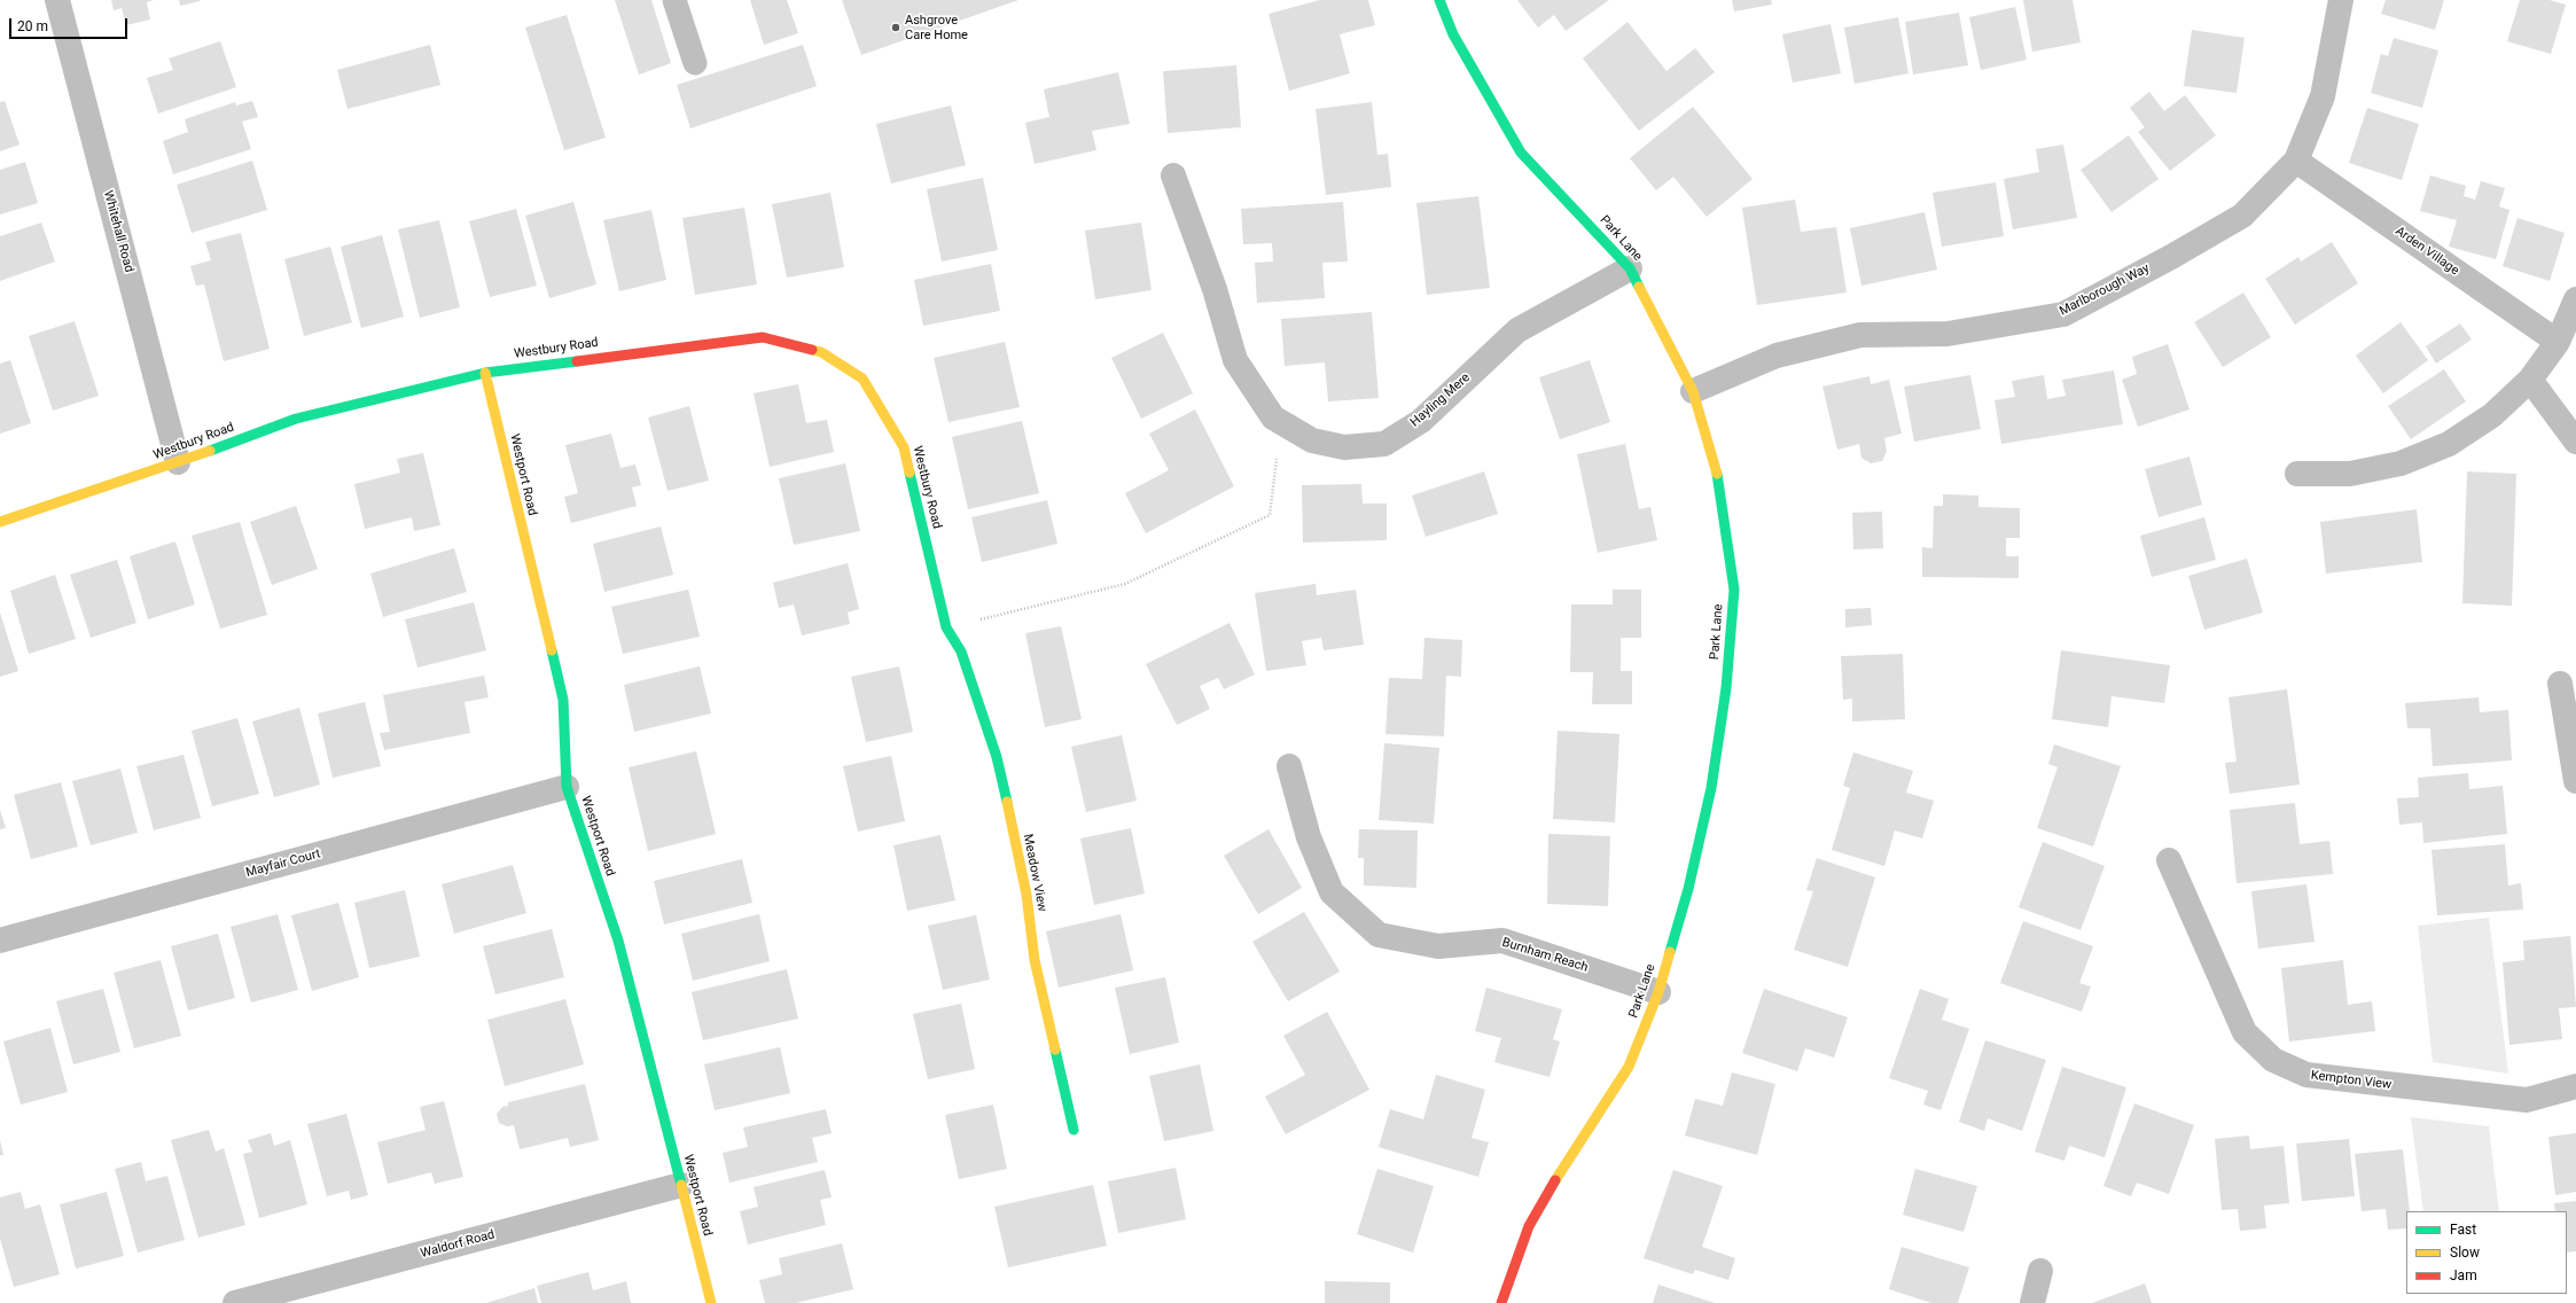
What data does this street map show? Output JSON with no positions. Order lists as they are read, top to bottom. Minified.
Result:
{"streets":{"street":["Whitehall Road","Park Lane","Arden Village","Marlborough Way","Westbury Road","Hayling Mere","Westport Road","Mayfair Court","Meadow View","Burnham Reach","Kempton View","Waldorf Road"]},"crossings":[["Whitehall Road","Westbury Road"],["Park Lane","Marlborough Way"],["Park Lane","Hayling Mere"],["Park Lane","Burnham Reach"],["Arden Village","Marlborough Way"],["Westbury Road","Westport Road"],["Westbury Road","Meadow View"],["Westport Road","Mayfair Court"],["Westport Road","Waldorf Road"]],"places":["Ashgrove Care Home"],"legend":["Fast","Slow","Jam"],"scale_bar":"20 m"}
